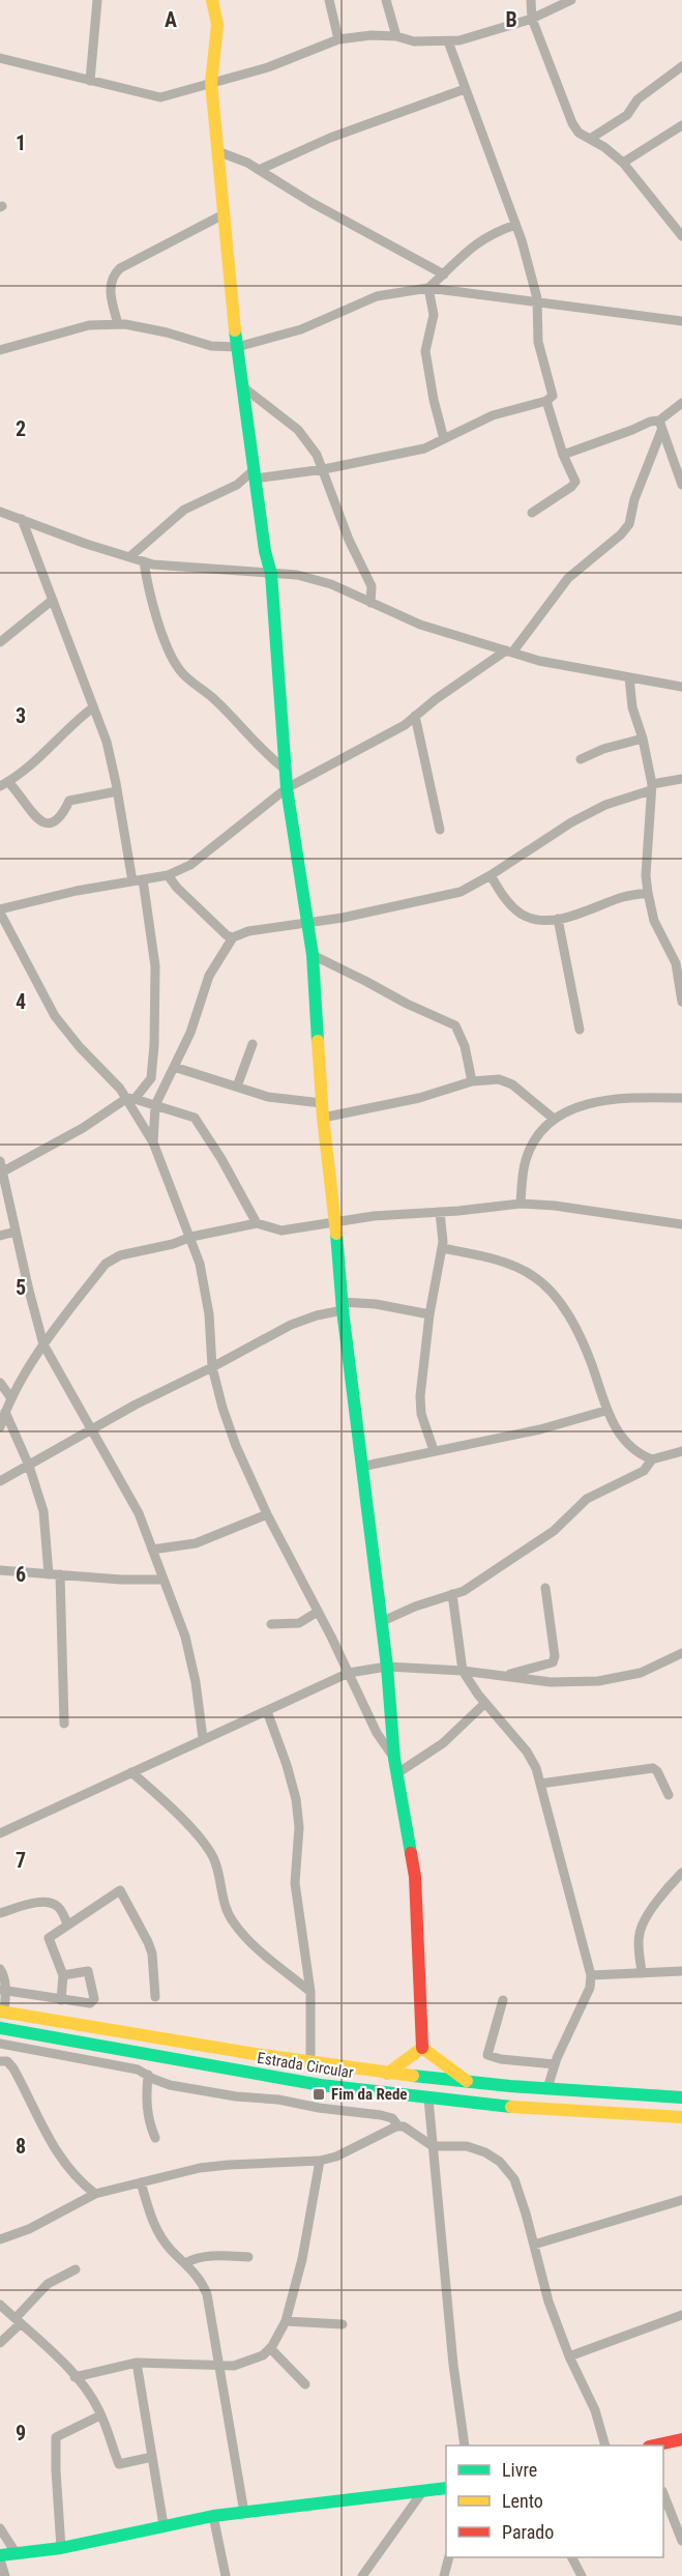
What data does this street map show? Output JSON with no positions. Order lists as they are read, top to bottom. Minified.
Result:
{"streets":{"street":["Estrada Circular"]},"places":{"transit":["Fim da Rede"]},"legend":["Livre","Lento","Parado"],"grid":{"columns":["A","B"],"rows":["1","2","3","4","5","6","7","8","9"]}}
